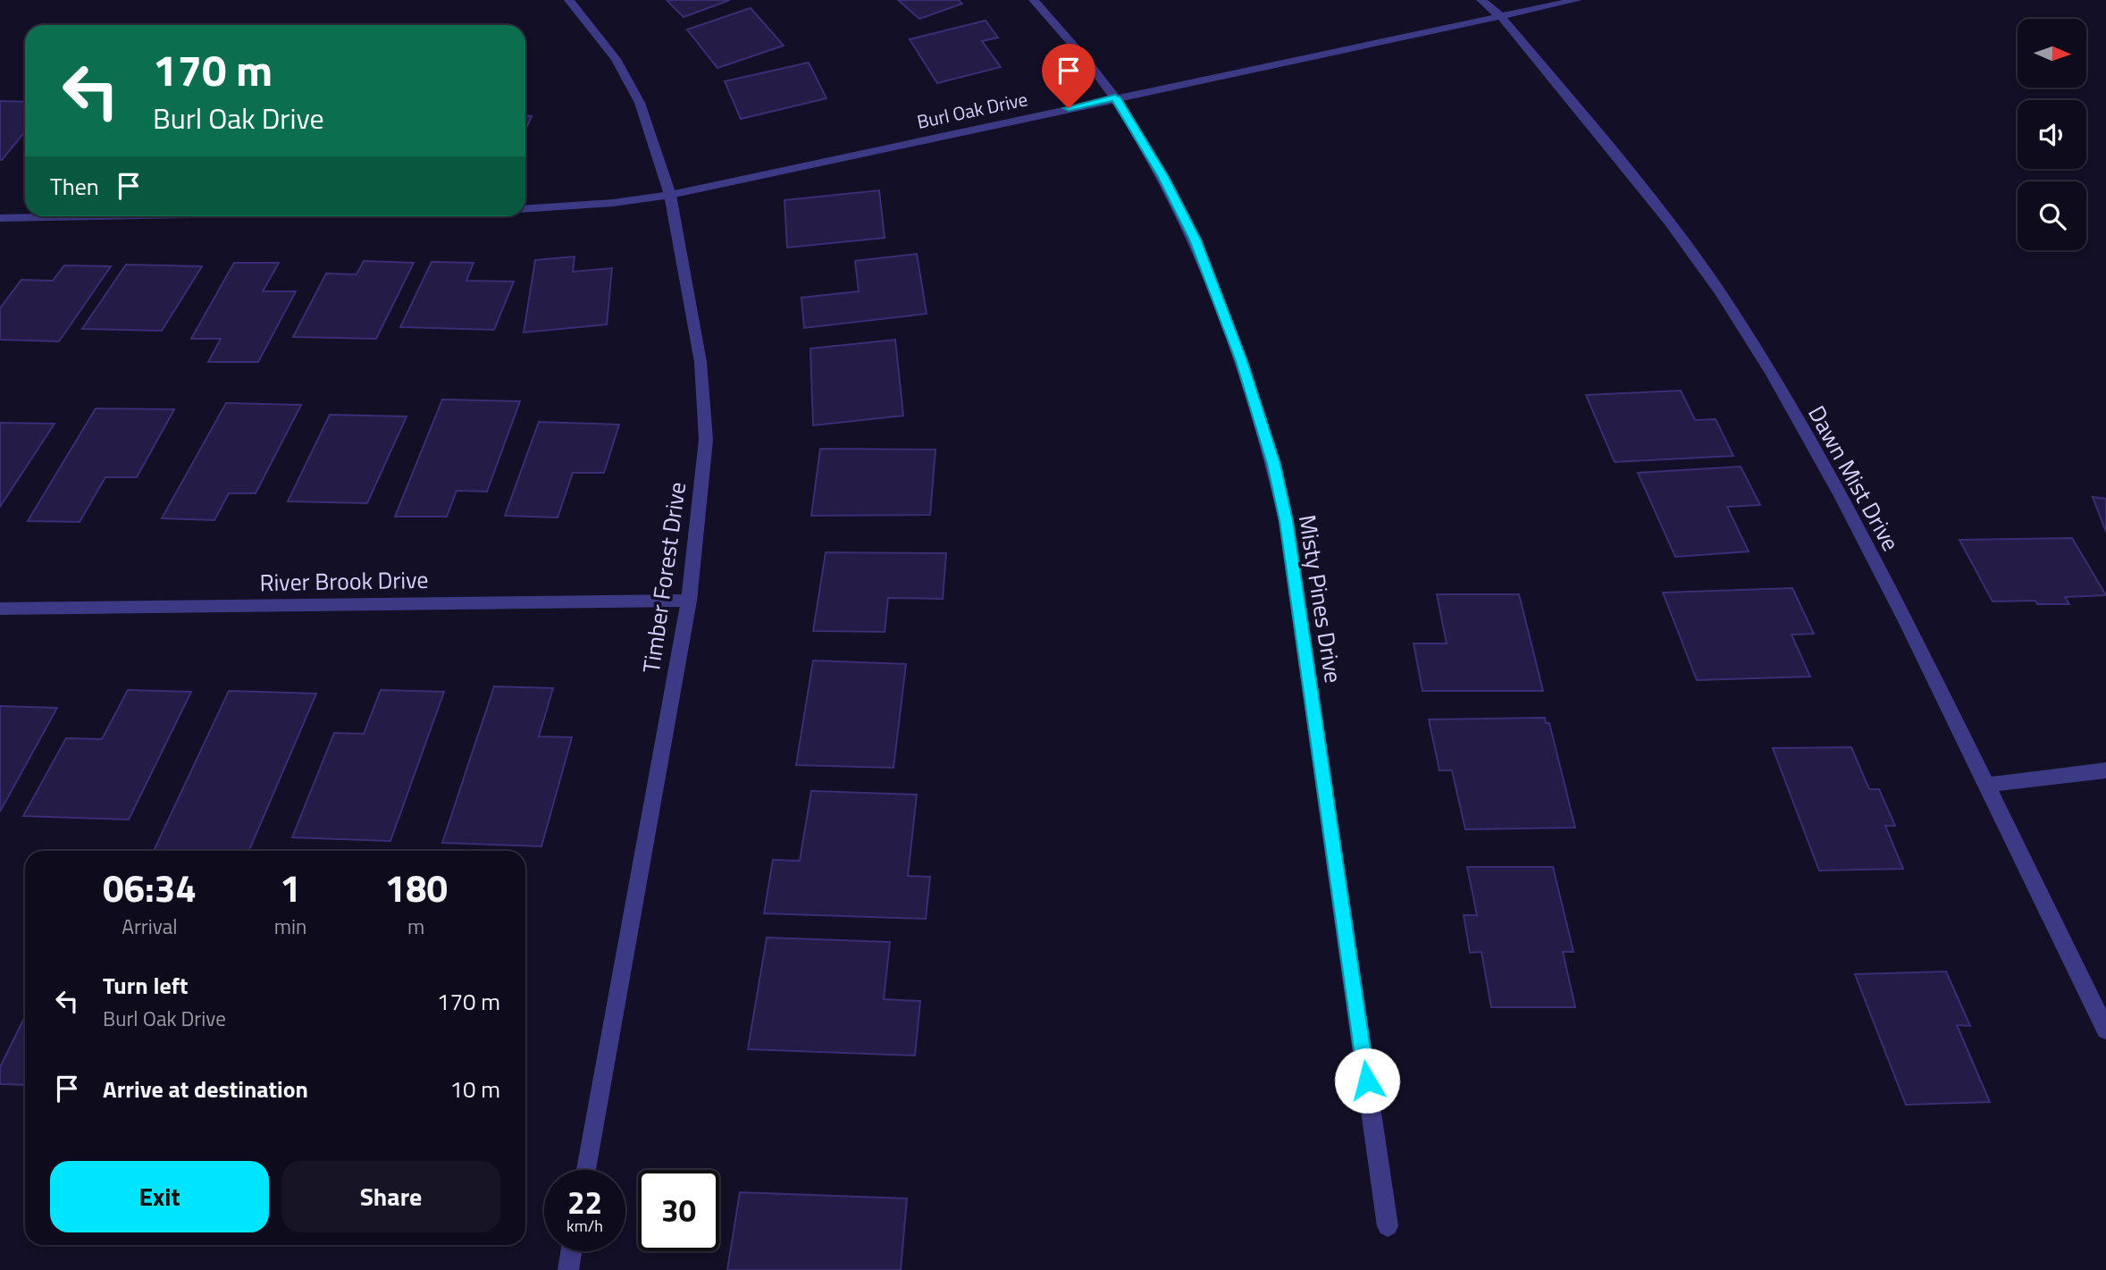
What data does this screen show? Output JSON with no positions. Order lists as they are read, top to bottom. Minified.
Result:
{"streets":{"street":["Burl Oak Drive","Dawn Mist Drive","Timber Forest Drive","River Brook Drive","Misty Pines Drive"]},"crossings":[["Burl Oak Drive","Dawn Mist Drive"],["Burl Oak Drive","Timber Forest Drive"],["Burl Oak Drive","Misty Pines Drive"],["Timber Forest Drive","River Brook Drive"]],"north":"right","page":{"turn":["170 m","Burl Oak Drive"],"then":"Then","eta":["06:34","Arrival","1","min","180","m"],"list":[{"name":"Turn left","note":"Burl Oak Drive","value":"170 m"},{"name":"Arrive at destination","value":"10 m"}],"buttons":["Exit","Share"],"speed":"22 km/h","limit":"30"}}
